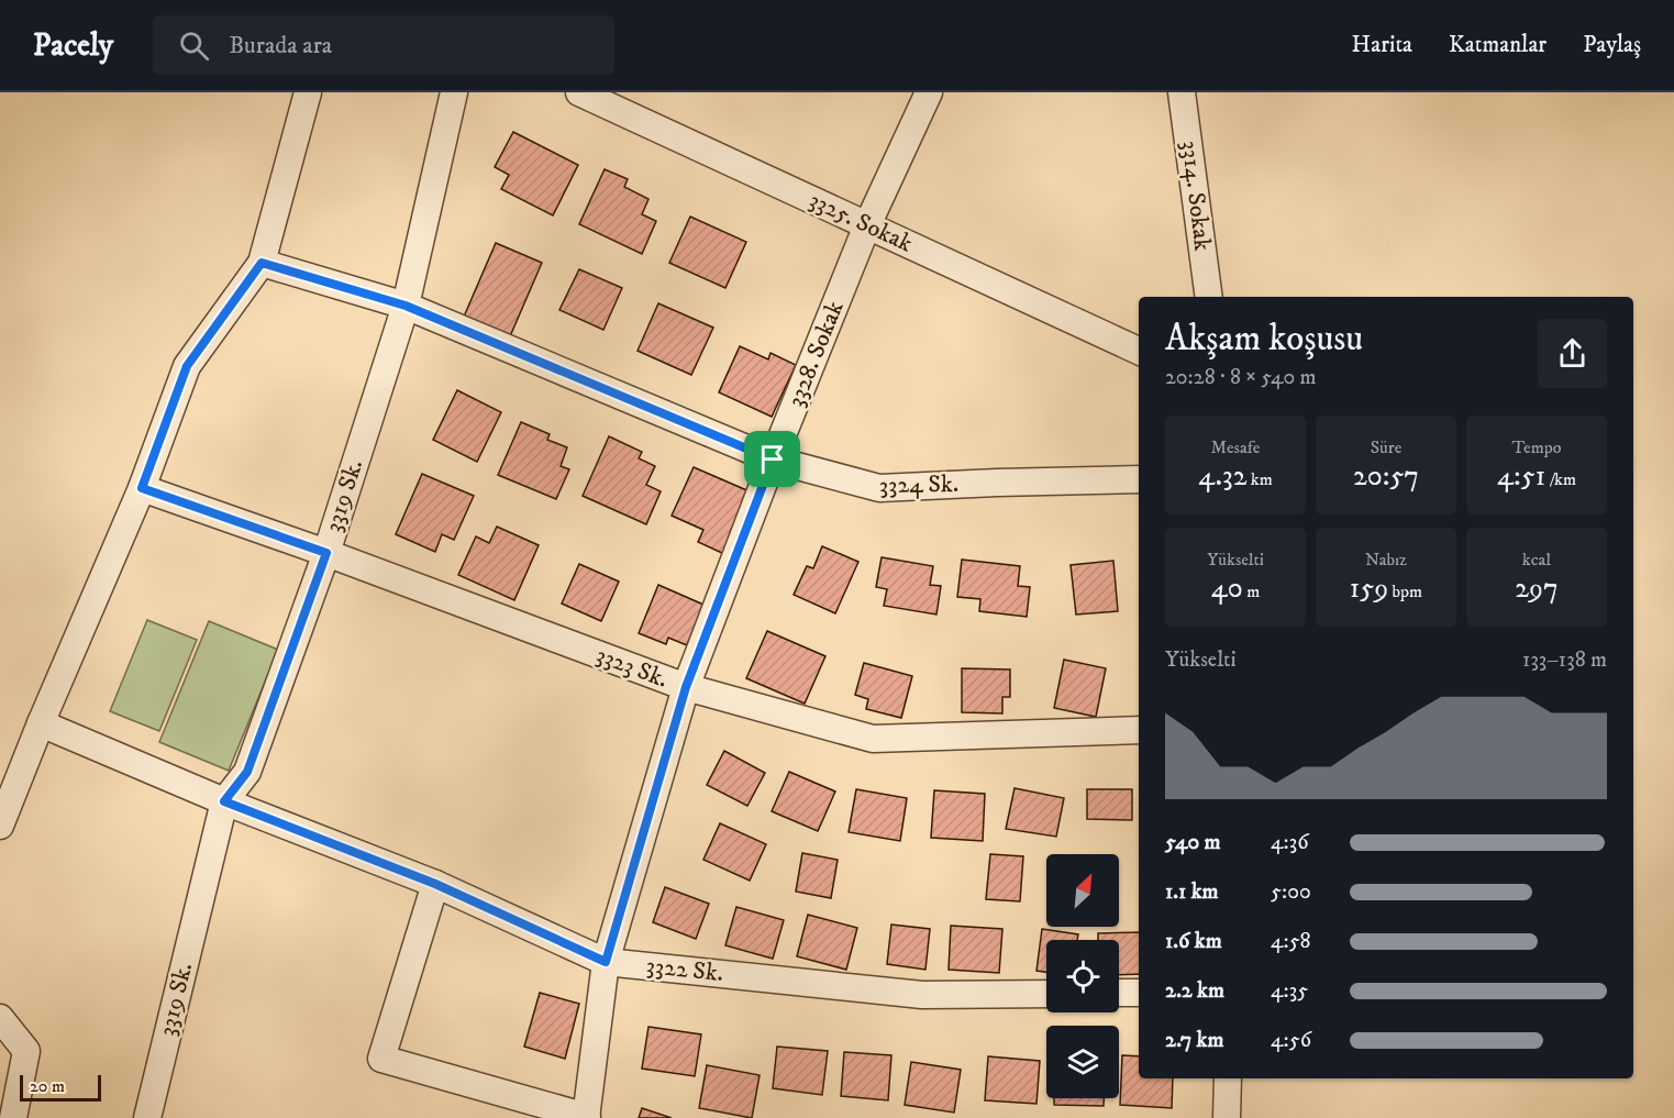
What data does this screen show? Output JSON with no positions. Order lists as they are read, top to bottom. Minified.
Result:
{"streets":{"street":["3314. Sokak","3325. Sokak","3328. Sokak","3324 Sk.","3319 Sk.","3323 Sk.","3322 Sk."]},"crossings":[["3325. Sokak","3328. Sokak"],["3328. Sokak","3324 Sk."],["3328. Sokak","3323 Sk."],["3328. Sokak","3322 Sk."],["3324 Sk.","3319 Sk."],["3319 Sk.","3323 Sk."],["3319 Sk.","3322 Sk."]],"scale_bar":"20 m","north":"top right","page":{"header":"Pacely","search":"Burada ara","nav":["Harita","Katmanlar","Paylaş"],"heading":["Akşam koşusu","20:28 · 8 × 540 m"],"stats":[["Mesafe","4.32 km"],["Süre","20:57"],["Tempo","4:51 /km"],["Yükselti","40 m"],["Nabız","159 bpm"],["kcal","297"]],"chart":["Yükselti","133–138 m"],"list":[{"name":"540 m","note":"4:36"},{"name":"1.1 km","note":"5:00"},{"name":"1.6 km","note":"4:58"},{"name":"2.2 km","note":"4:35"},{"name":"2.7 km","note":"4:56"}],"scale":"20 m"}}
